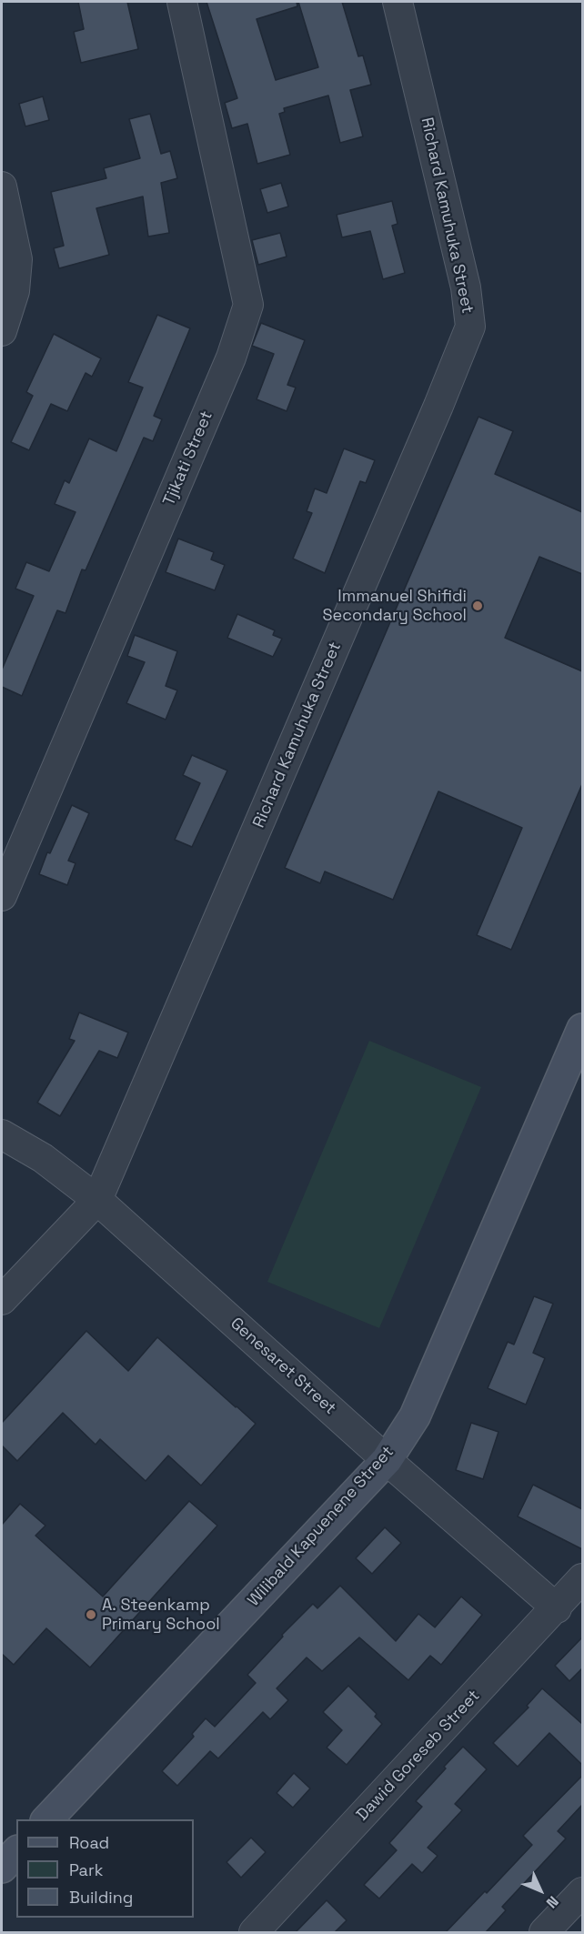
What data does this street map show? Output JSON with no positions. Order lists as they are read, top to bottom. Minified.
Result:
{"streets":{"street":["Richard Kamuhuka Street","Tjikati Street","Genesaret Street","Wilibald Kapuenene Street","Dawid Goreseb Street"]},"crossings":[["Richard Kamuhuka Street","Genesaret Street"],["Genesaret Street","Wilibald Kapuenene Street"],["Genesaret Street","Dawid Goreseb Street"]],"places":["Immanuel Shifidi Secondary School","A. Steenkamp Primary School"],"legend":["Road","Park","Building"],"north":"bottom right"}
